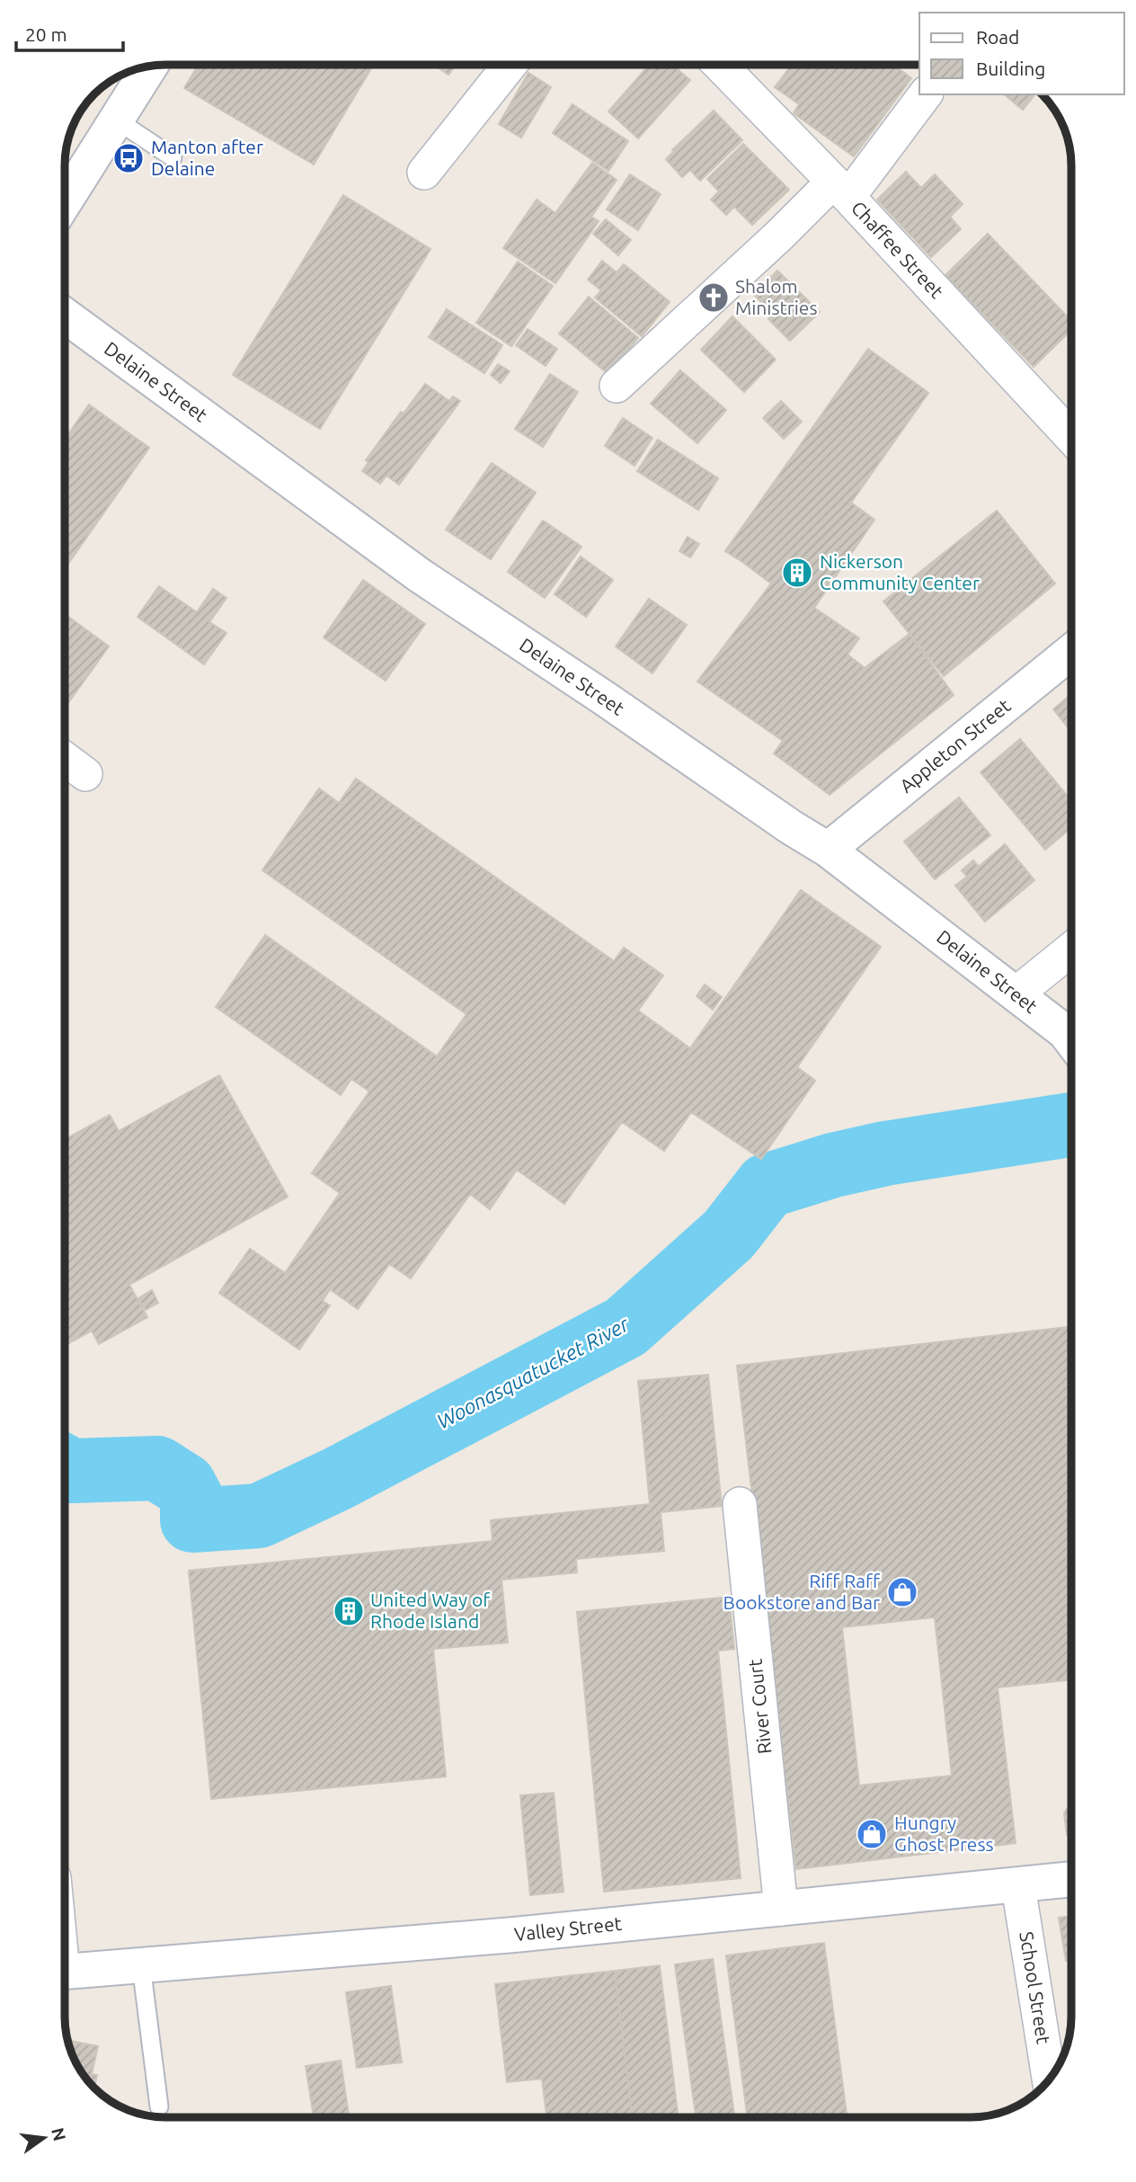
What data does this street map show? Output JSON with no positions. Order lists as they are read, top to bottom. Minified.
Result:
{"streets":{"street":["Chaffee Street","Delaine Street","Appleton Street","River Court","Valley Street","School Street"]},"crossings":[["Delaine Street","Appleton Street"],["River Court","Valley Street"],["Valley Street","School Street"]],"water":["Woonasquatucket River"],"places":{"bus stop":["Manton after Delaine"],"church":["Shalom Ministries"],"building":["Nickerson Community Center","United Way of Rhode Island"],"shop":["Riff Raff Bookstore and Bar","Hungry Ghost Press"]},"legend":["Road","Building"],"scale_bar":"20 m","north":"right"}
